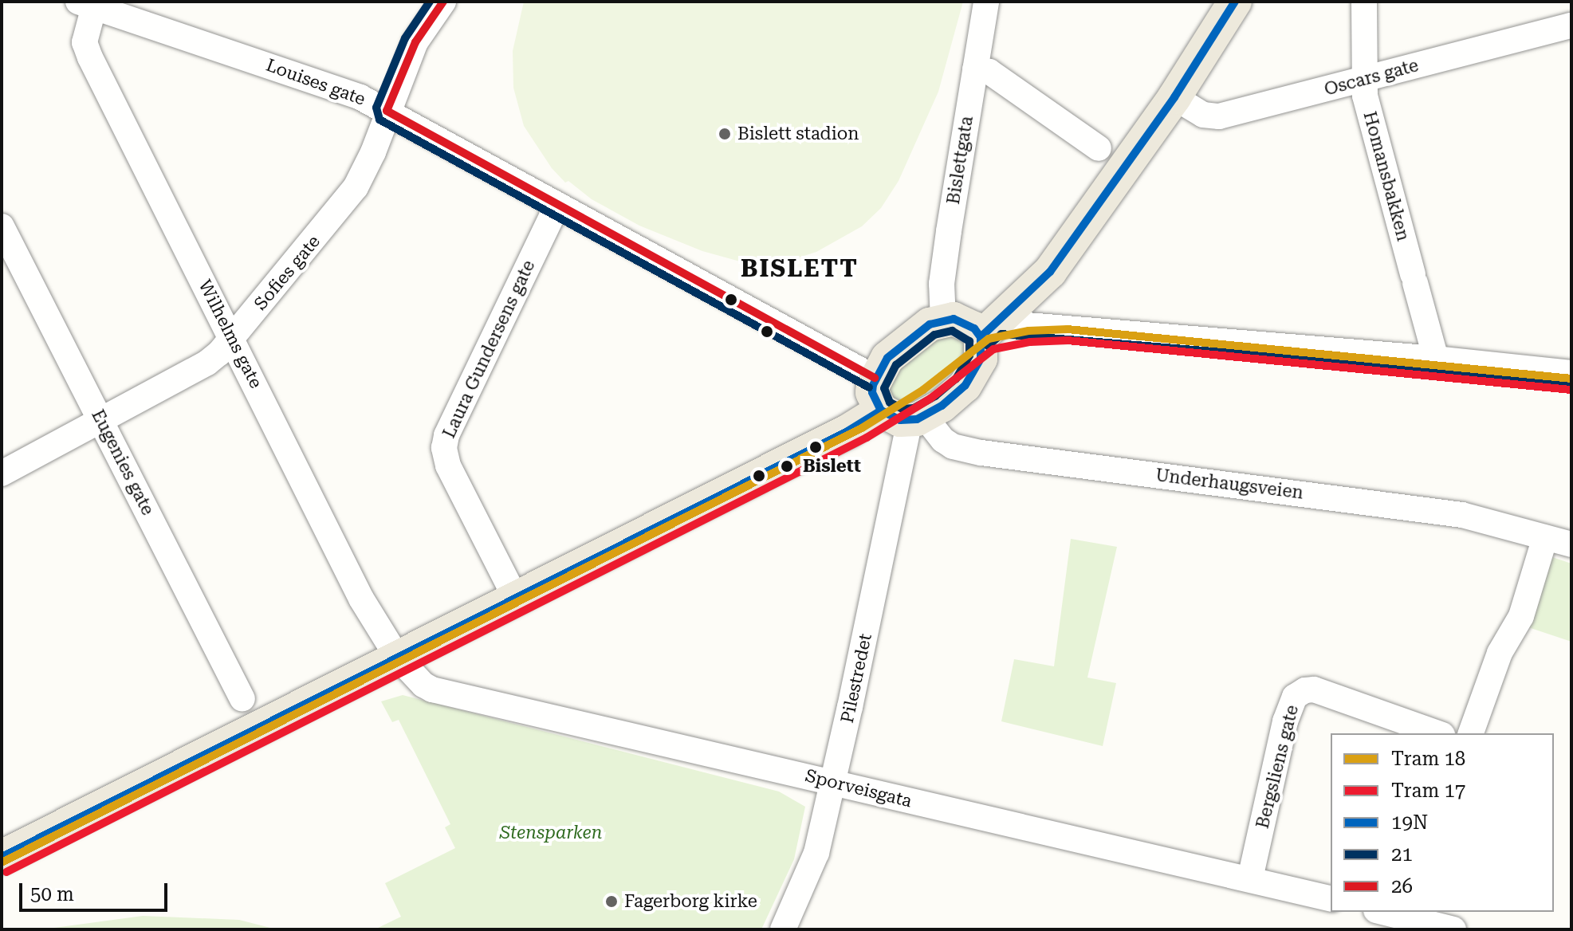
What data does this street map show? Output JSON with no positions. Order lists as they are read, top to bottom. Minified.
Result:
{"streets":{"street":["Oscars gate","Louises gate","Bislettgata","Homansbakken","Sofies gate","Wilhelms gate","Laura Gundersens gate","Eugenies gate","Underhaugsveien","Pilestredet","Bergsliens gate","Sporveisgata"]},"crossings":[["Oscars gate","Homansbakken"],["Louises gate","Sofies gate"],["Louises gate","Wilhelms gate"],["Louises gate","Laura Gundersens gate"],["Sofies gate","Wilhelms gate"],["Sofies gate","Eugenies gate"],["Wilhelms gate","Sporveisgata"],["Underhaugsveien","Pilestredet"],["Pilestredet","Sporveisgata"],["Bergsliens gate","Sporveisgata"]],"districts":["BISLETT"],"parks":["Stensparken"],"places":["Bislett stadion","Bislett","Fagerborg kirke"],"lines":["transit line 19N","transit line 21","transit line 26","tram line 18","tram line 17"],"legend":["Tram 18","Tram 17","19N","21","26"],"scale_bar":"50 m"}
